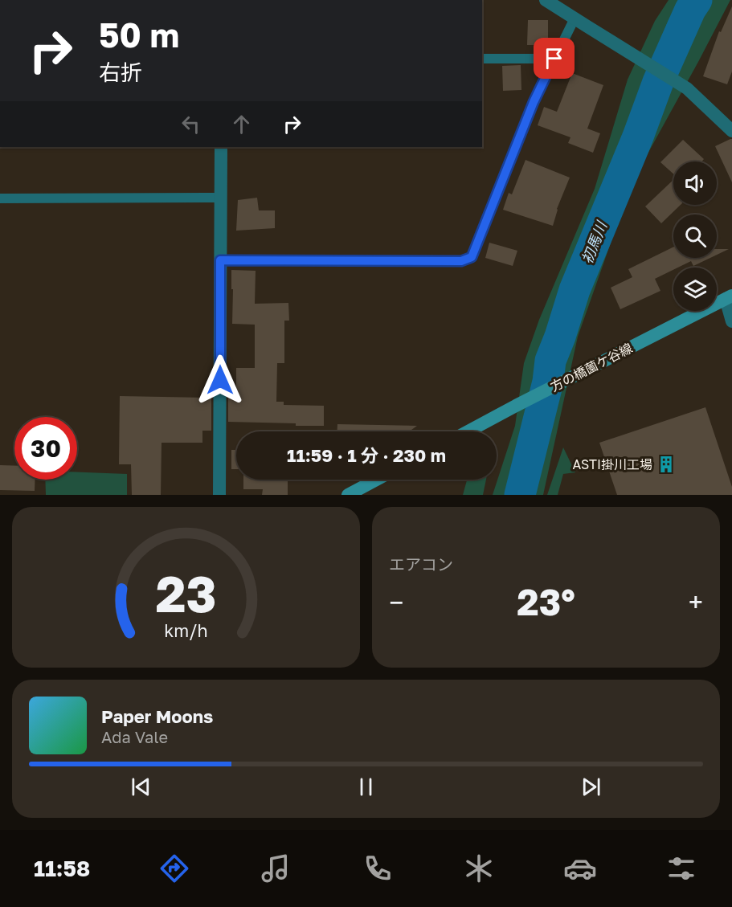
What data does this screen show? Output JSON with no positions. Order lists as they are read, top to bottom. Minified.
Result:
{"streets":{"main road":["方の橋薗ケ谷線"]},"water":["初馬川"],"places":{"building":["ASTI掛川工場"]},"page":{"turn":["50 m","右折"],"limit":"30","trip":"11:59 · 1 分 · 230 m","tile":"エアコン","heat":["−","23°","+"],"song":["Paper Moons","Ada Vale"],"tabs":"11:58","gauge":["23","km/h"]}}
